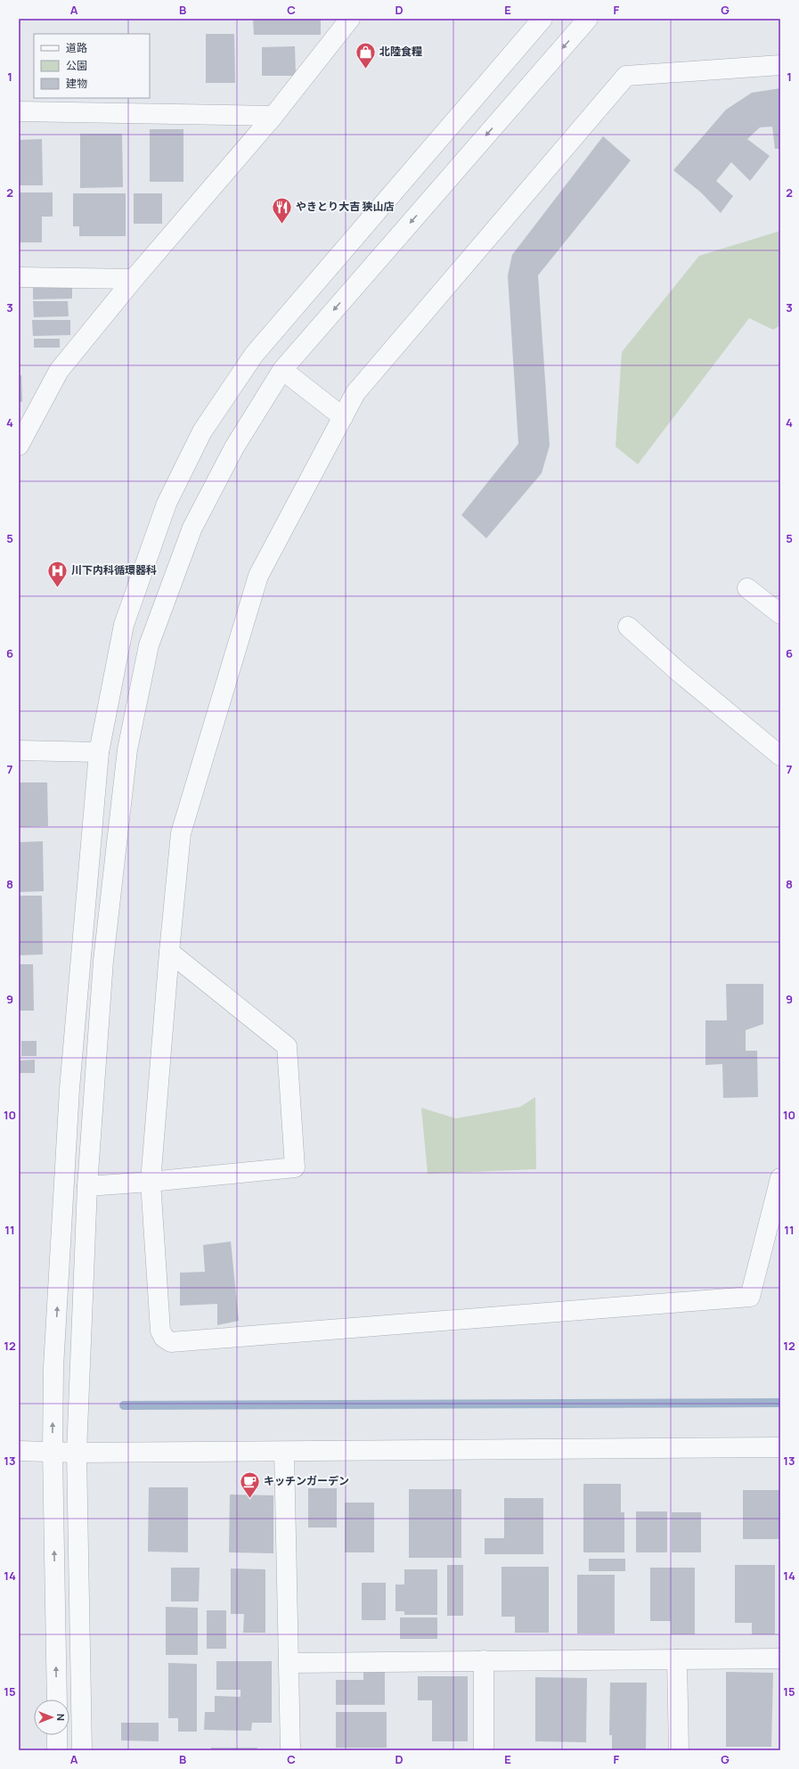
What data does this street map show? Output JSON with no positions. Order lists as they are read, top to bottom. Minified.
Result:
{"places":{"shop":["北陸食糧"],"restaurant":["やきとり大吉 狭山店"],"hospital":["川下内科循環器科"],"cafe":["キッチンガーデン"]},"legend":["道路","公園","建物"],"north":"right","grid":{"columns":["A","B","C","D","E","F","G"],"rows":["1","2","3","4","5","6","7","8","9","10","11","12","13","14","15"]}}
